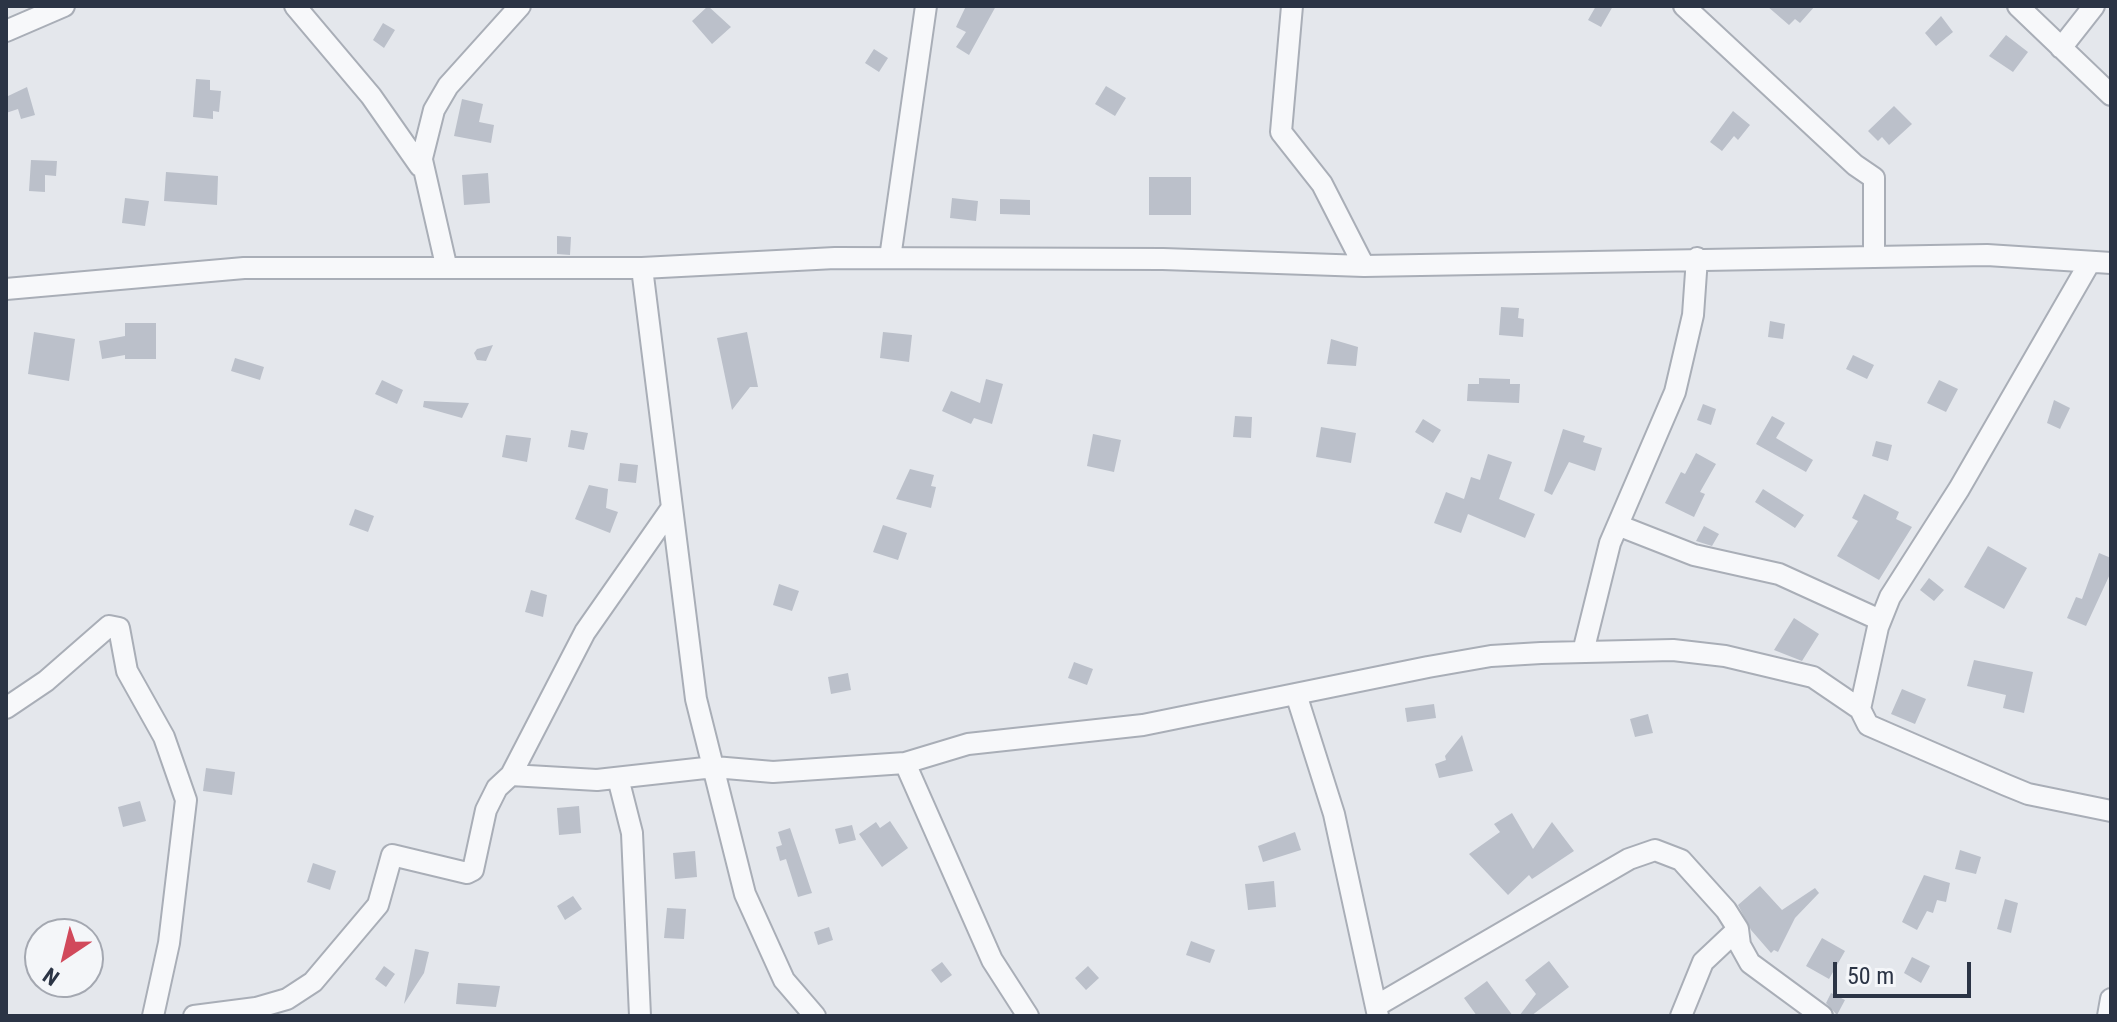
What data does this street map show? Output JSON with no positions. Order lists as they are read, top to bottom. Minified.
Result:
{"scale_bar":"50 m","north":"bottom left"}
